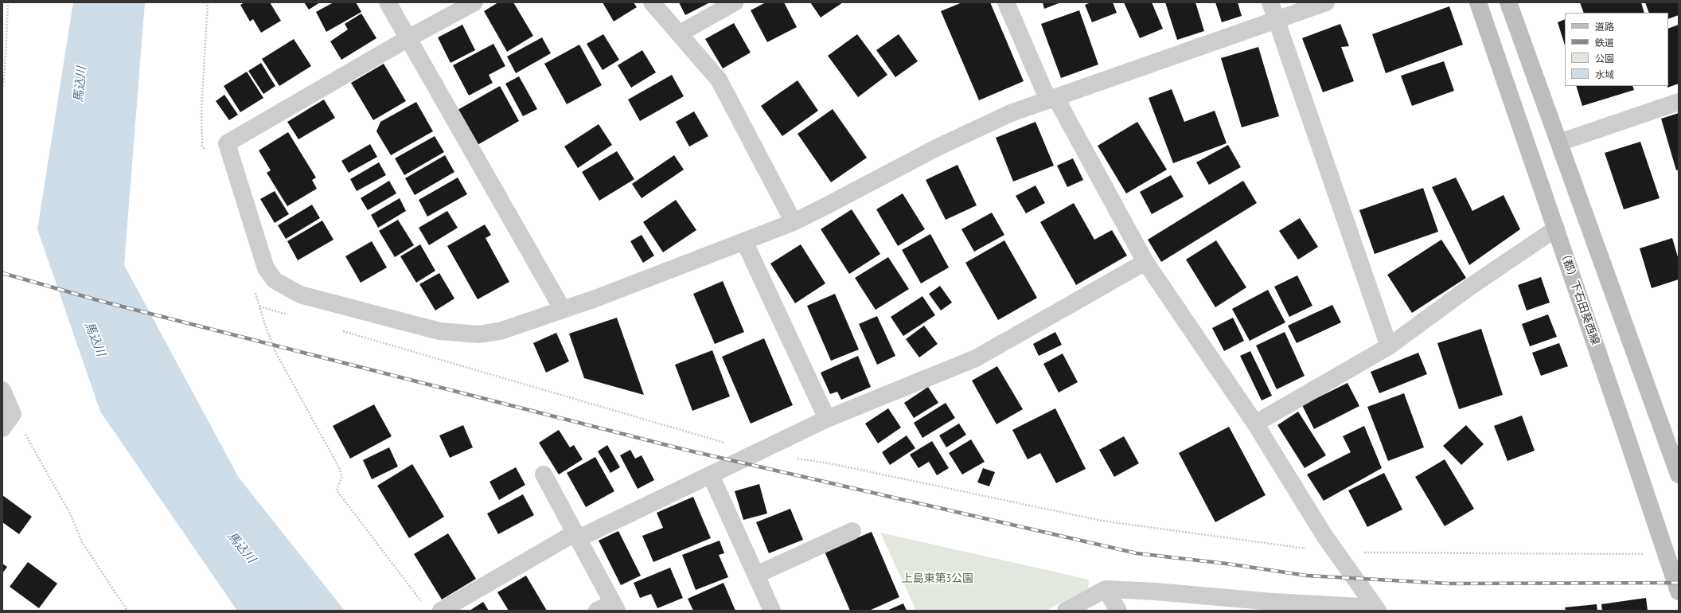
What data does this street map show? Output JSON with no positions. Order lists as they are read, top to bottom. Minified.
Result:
{"streets":{"street":["（都）下石田葵西線"]},"water":["馬込川"],"parks":["上島東第3公園"],"legend":["道路","鉄道","公園","水域"]}
